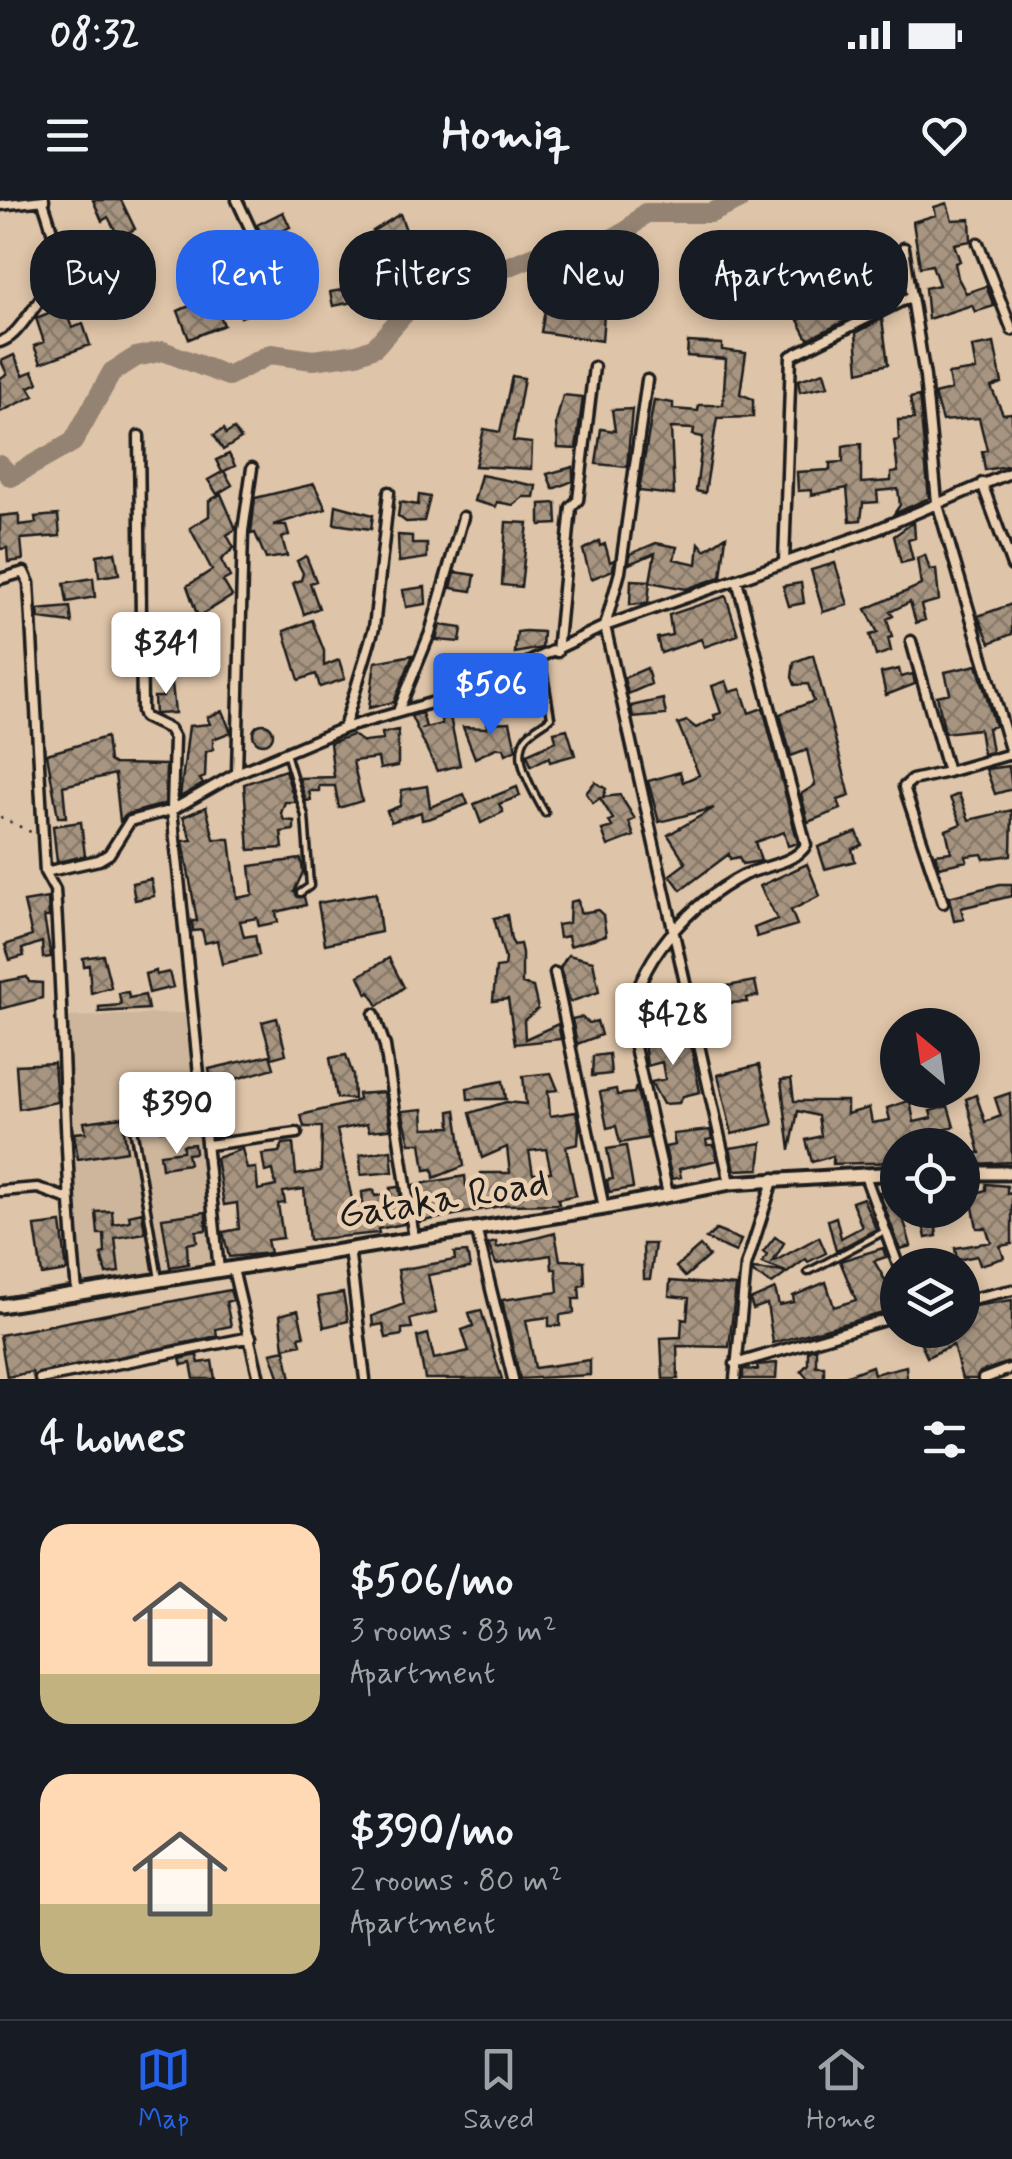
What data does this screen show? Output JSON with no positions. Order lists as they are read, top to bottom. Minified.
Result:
{"streets":{"street":["Gataka Road"]},"north":"top left","page":{"status":"08:32","header":"Homiq","chip":["Buy","Rent","Filters","New","Apartment"],"price":["$341","$506","$428","$390"],"heading":"4 homes","list":[{"name":"$506/mo","note":"3 rooms · 83 m² · Apartment"},{"name":"$390/mo","note":"2 rooms · 80 m² · Apartment"}],"tabs":["Map","Saved","Home"]}}
